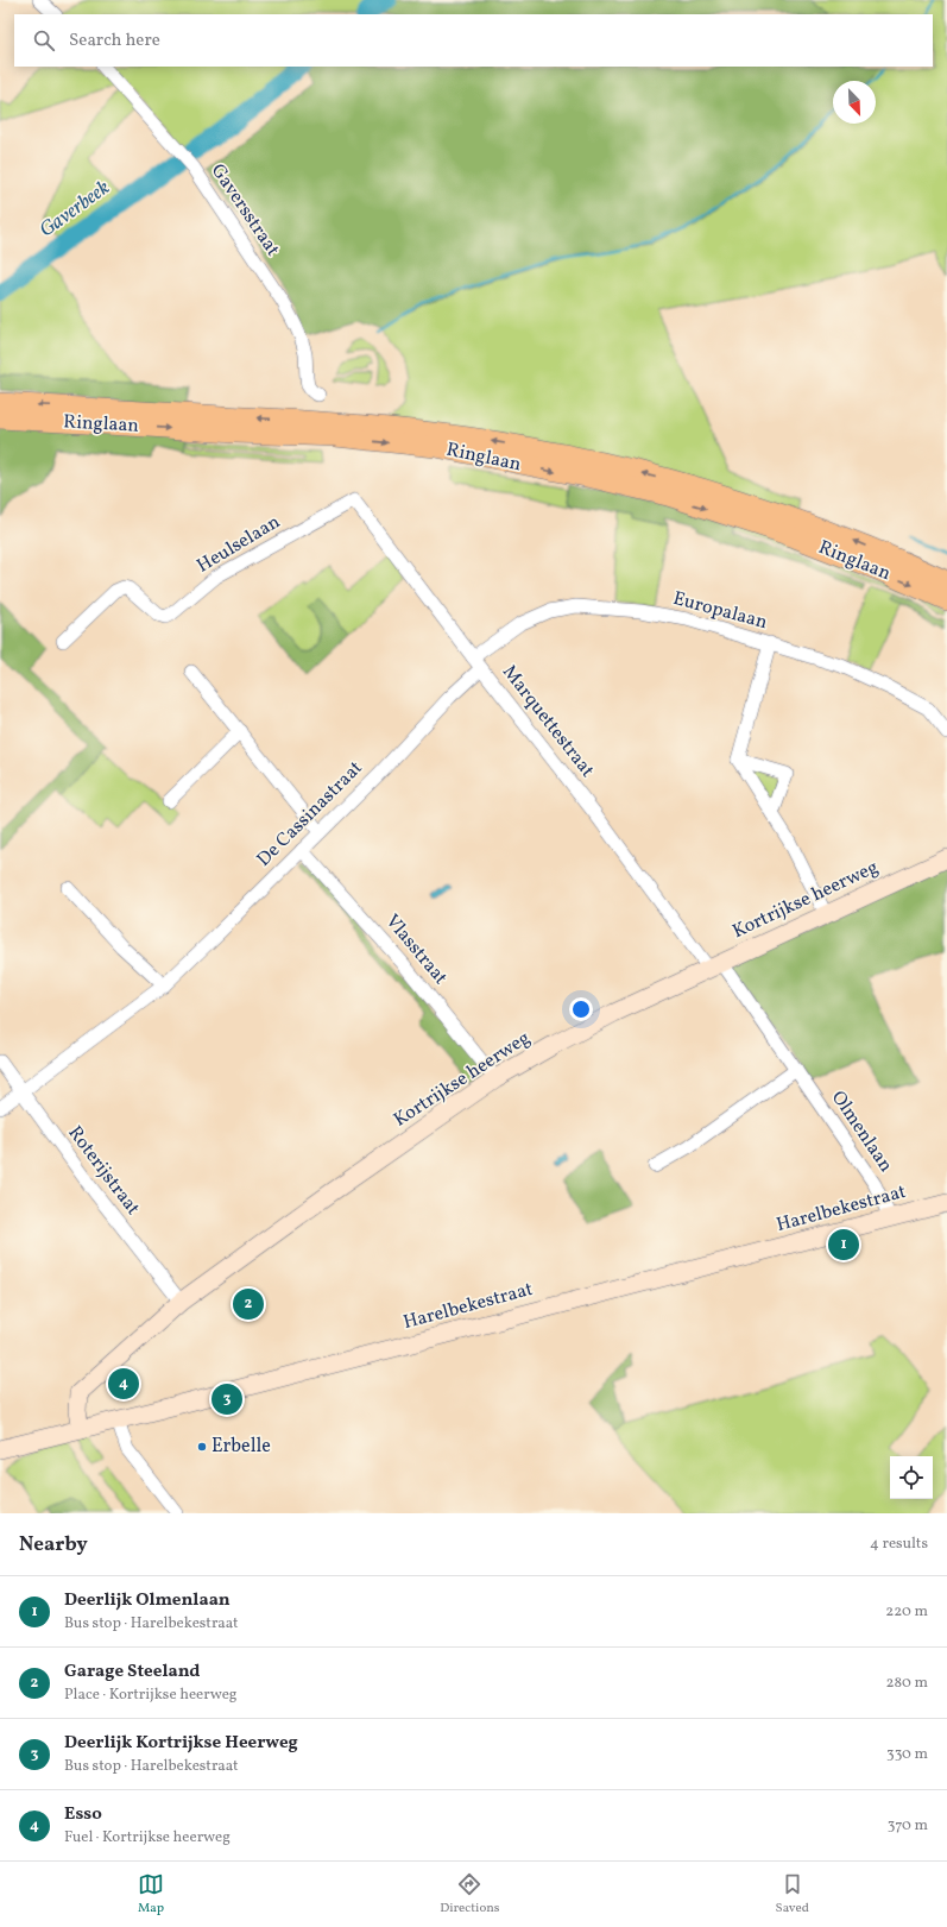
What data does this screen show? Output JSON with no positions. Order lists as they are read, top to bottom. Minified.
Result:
{"streets":{"main road":["Ringlaan"],"street":["Gaversstraat","Heulselaan","Europalaan","Marquettestraat","De Cassinastraat","Kortrijkse heerweg","Vlasstraat","Olmenlaan","Roterijstraat","Harelbekestraat"]},"crossings":[["Heulselaan","Marquettestraat"],["Europalaan","Marquettestraat"],["Europalaan","De Cassinastraat"],["Marquettestraat","De Cassinastraat"],["Marquettestraat","Kortrijkse heerweg"],["Marquettestraat","Olmenlaan"],["De Cassinastraat","Vlasstraat"],["De Cassinastraat","Roterijstraat"],["Kortrijkse heerweg","Vlasstraat"],["Kortrijkse heerweg","Olmenlaan"],["Kortrijkse heerweg","Roterijstraat"],["Kortrijkse heerweg","Harelbekestraat"],["Olmenlaan","Harelbekestraat"]],"water":["Gaverbeek"],"places":["Erbelle"],"north":"bottom right","page":{"search":"Search here","pins":["1","2","4","3"],"heading":["Nearby","4 results"],"list":[{"mark":"1","name":"Deerlijk Olmenlaan","note":"Bus stop · Harelbekestraat","value":"220 m"},{"mark":"2","name":"Garage Steeland","note":"Place · Kortrijkse heerweg","value":"280 m"},{"mark":"3","name":"Deerlijk Kortrijkse Heerweg","note":"Bus stop · Harelbekestraat","value":"330 m"},{"mark":"4","name":"Esso","note":"Fuel · Kortrijkse heerweg","value":"370 m"}],"nav":["Map","Directions","Saved"]}}
